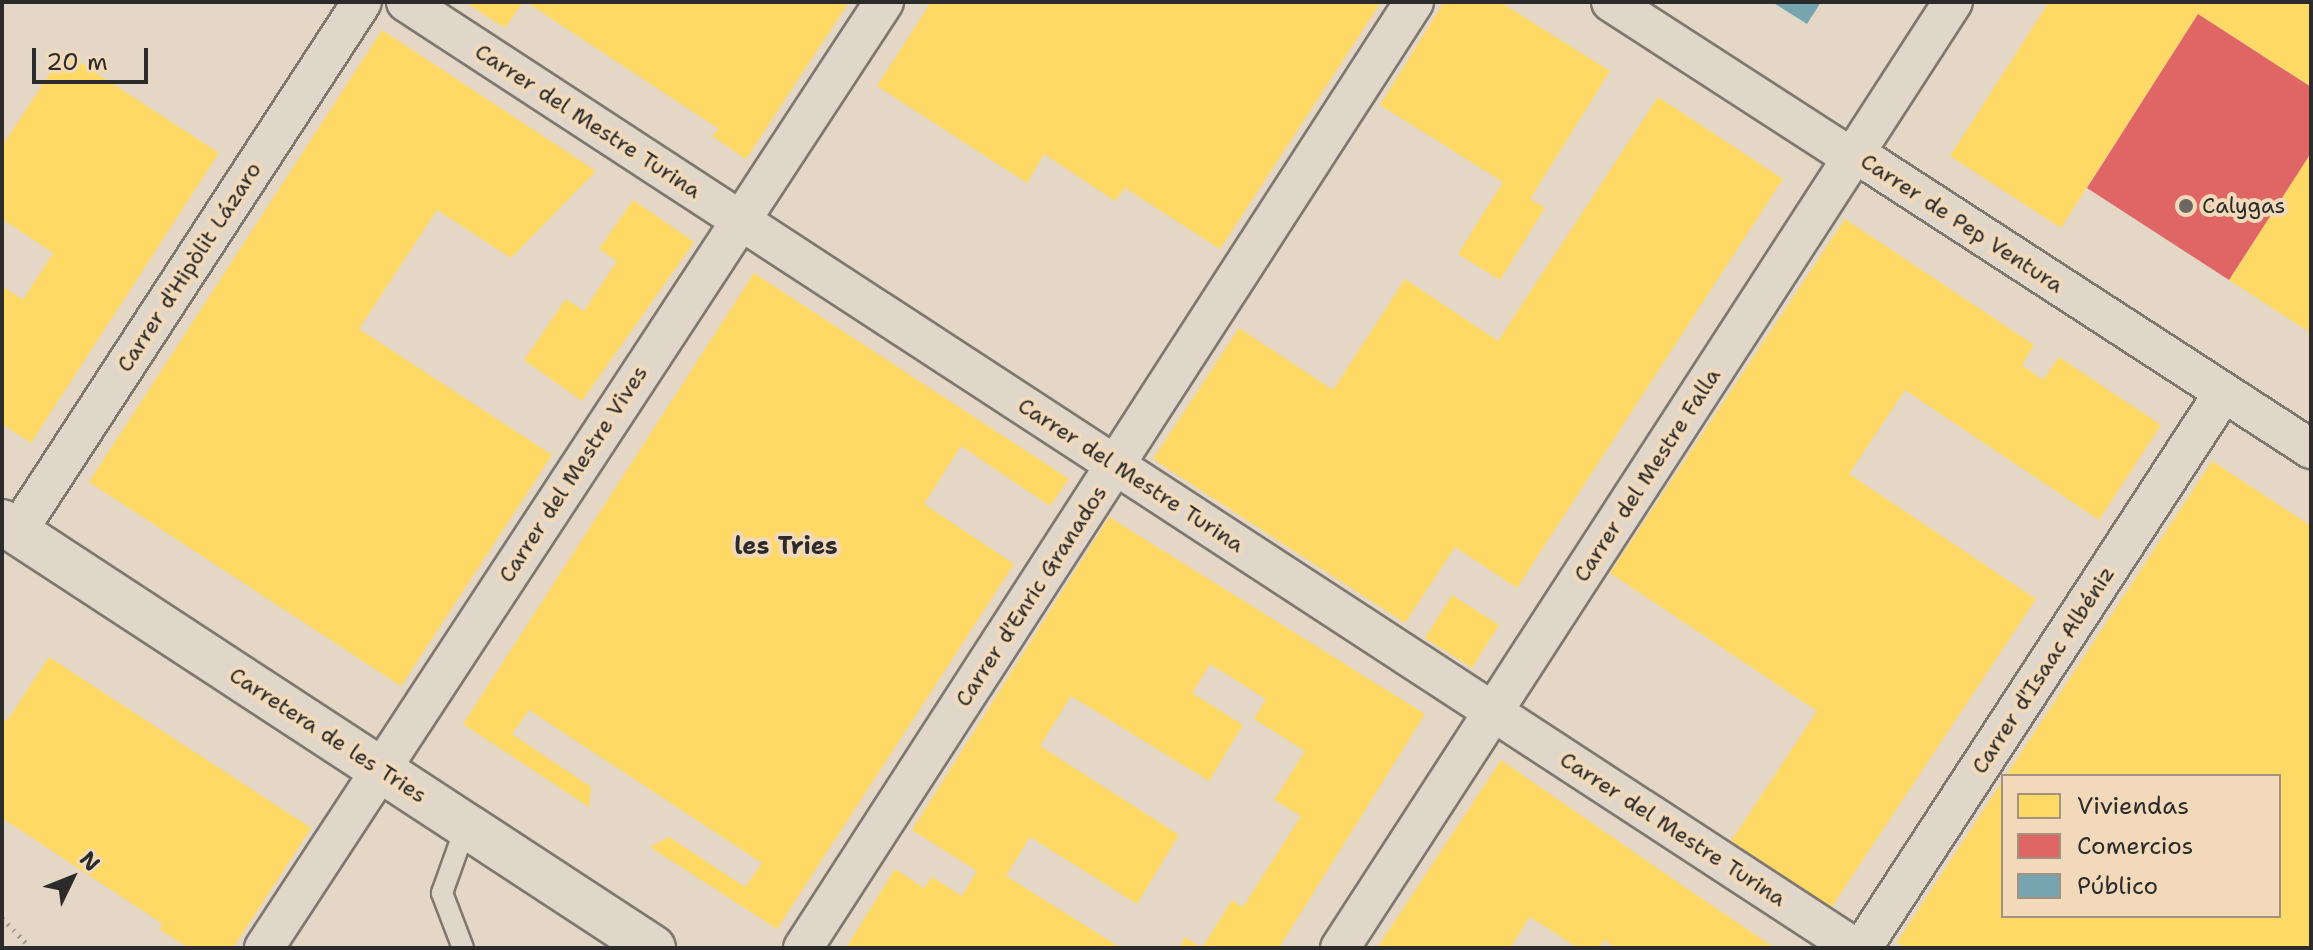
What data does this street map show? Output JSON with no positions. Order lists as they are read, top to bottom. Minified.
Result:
{"streets":{"street":["Carrer del Mestre Turina","Carrer de Pep Ventura","Carrer d'Hipòlit Lázaro","Carrer del Mestre Vives","Carrer del Mestre Falla","Carrer d'Enric Granados","Carrer d'Isaac Albéniz","Carretera de les Tries"]},"crossings":[["Carrer del Mestre Turina","Carrer del Mestre Vives"],["Carrer del Mestre Turina","Carrer del Mestre Falla"],["Carrer del Mestre Turina","Carrer d'Enric Granados"],["Carrer de Pep Ventura","Carrer del Mestre Falla"],["Carrer de Pep Ventura","Carrer d'Isaac Albéniz"],["Carrer d'Hipòlit Lázaro","Carretera de les Tries"],["Carrer del Mestre Vives","Carretera de les Tries"]],"districts":["les Tries"],"places":["Calygas"],"legend":["Viviendas","Comercios","Público"],"scale_bar":"20 m","north":"top right"}
